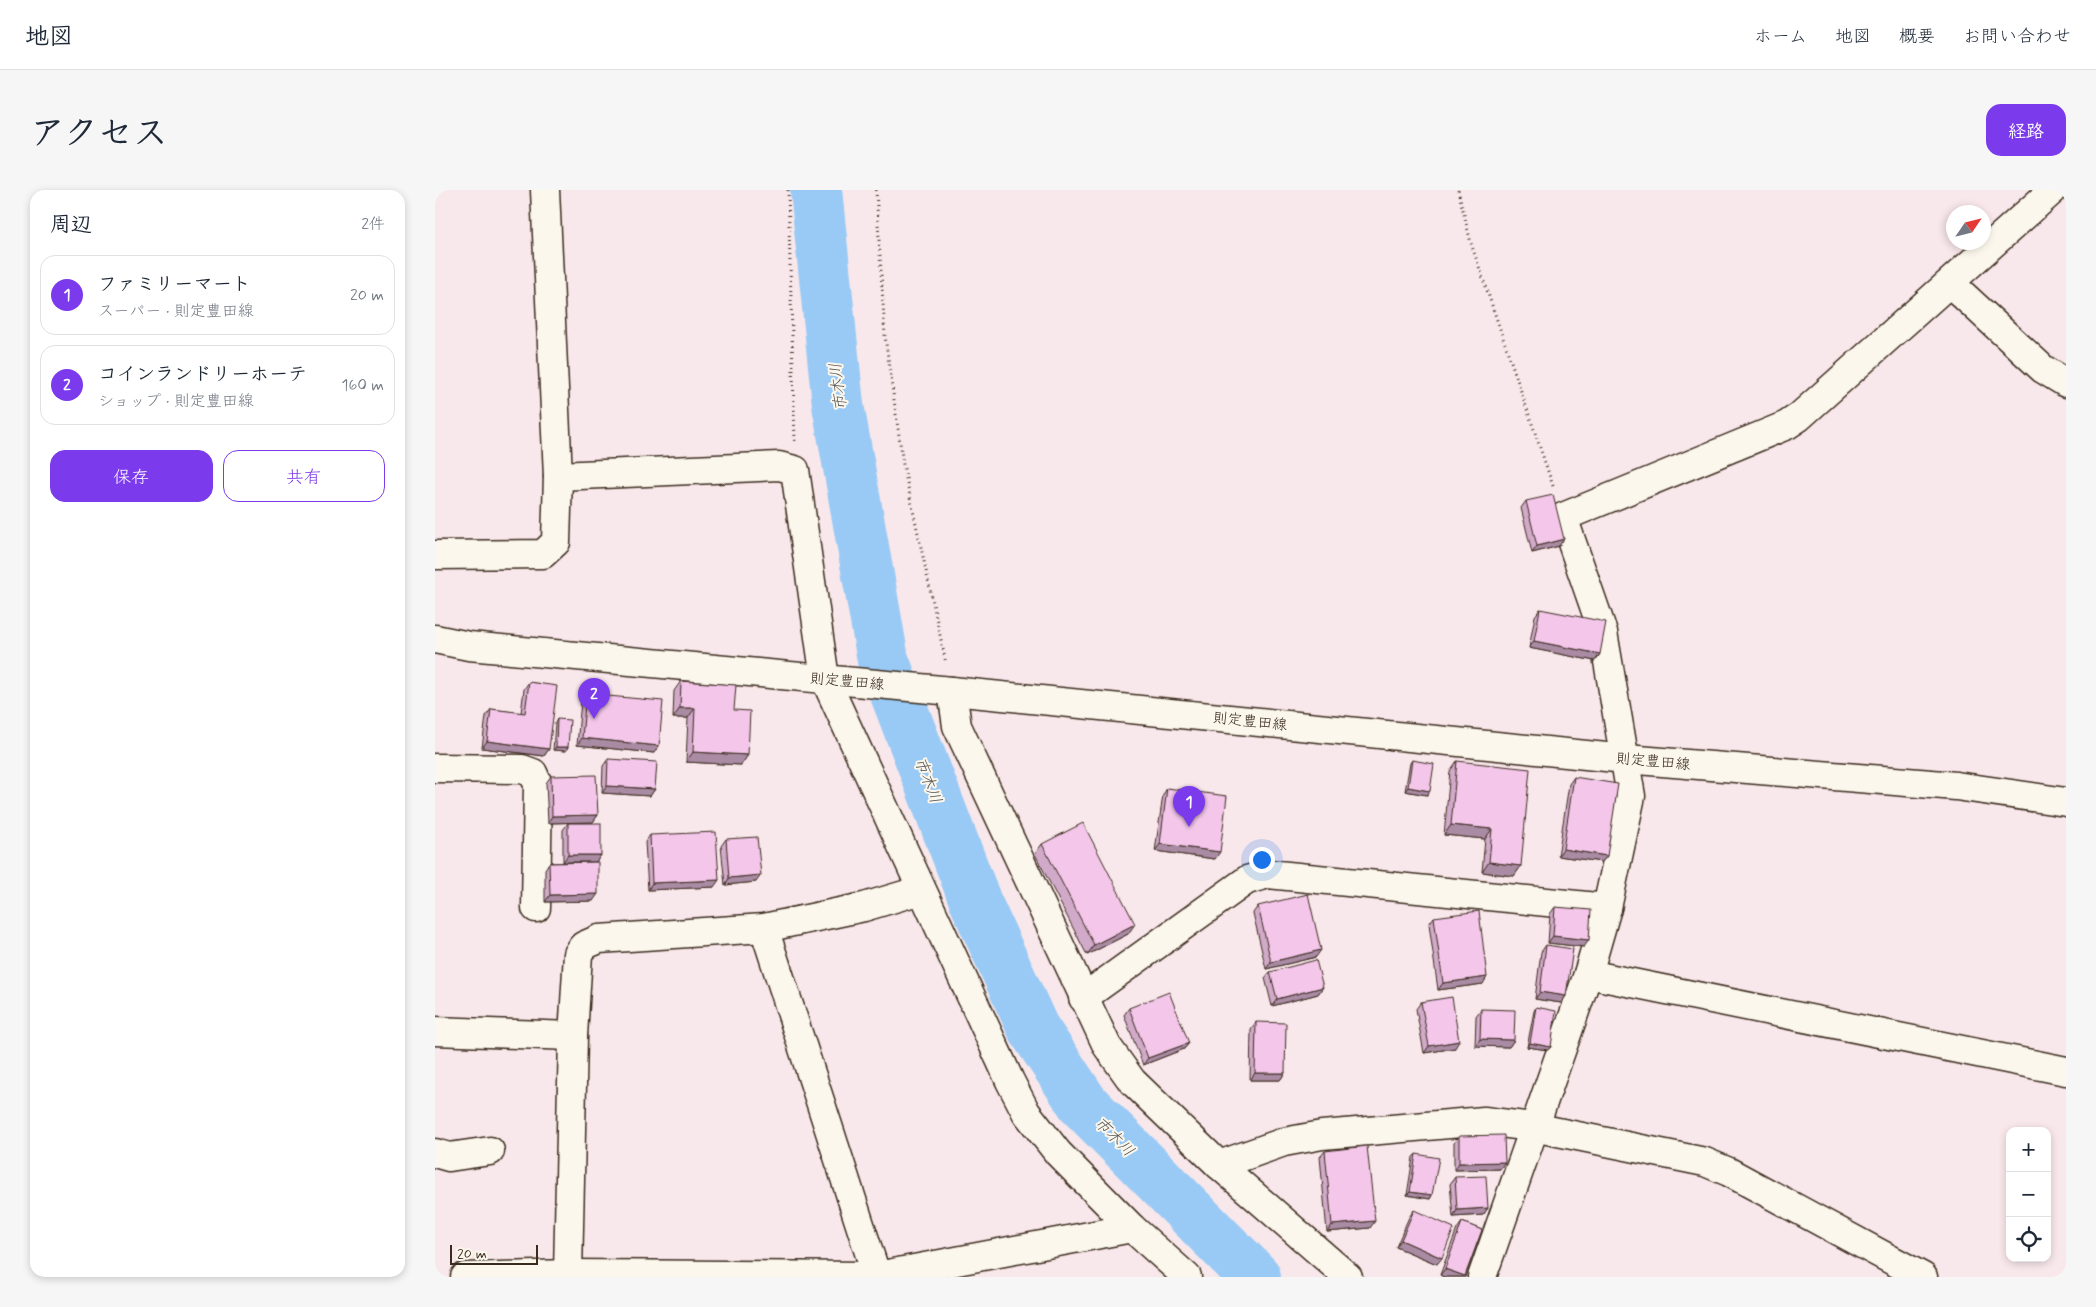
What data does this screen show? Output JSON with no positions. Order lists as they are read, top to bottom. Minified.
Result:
{"streets":{"street":["則定豊田線"]},"water":["市木川"],"scale_bar":"20 m","north":"top right","page":{"header":"地図","nav":["ホーム","地図","概要","お問い合わせ"],"title":"アクセス","buttons":["経路",["保存","共有"]],"heading":["周辺","2件"],"list":[{"mark":"1","name":"ファミリーマート","note":"スーパー · 則定豊田線","value":"20 m"},{"mark":"2","name":"コインランドリーホーテ","note":"ショップ · 則定豊田線","value":"160 m"}],"pins":["2","1"],"map_buttons":["+","−"],"scale":"20 m"}}
